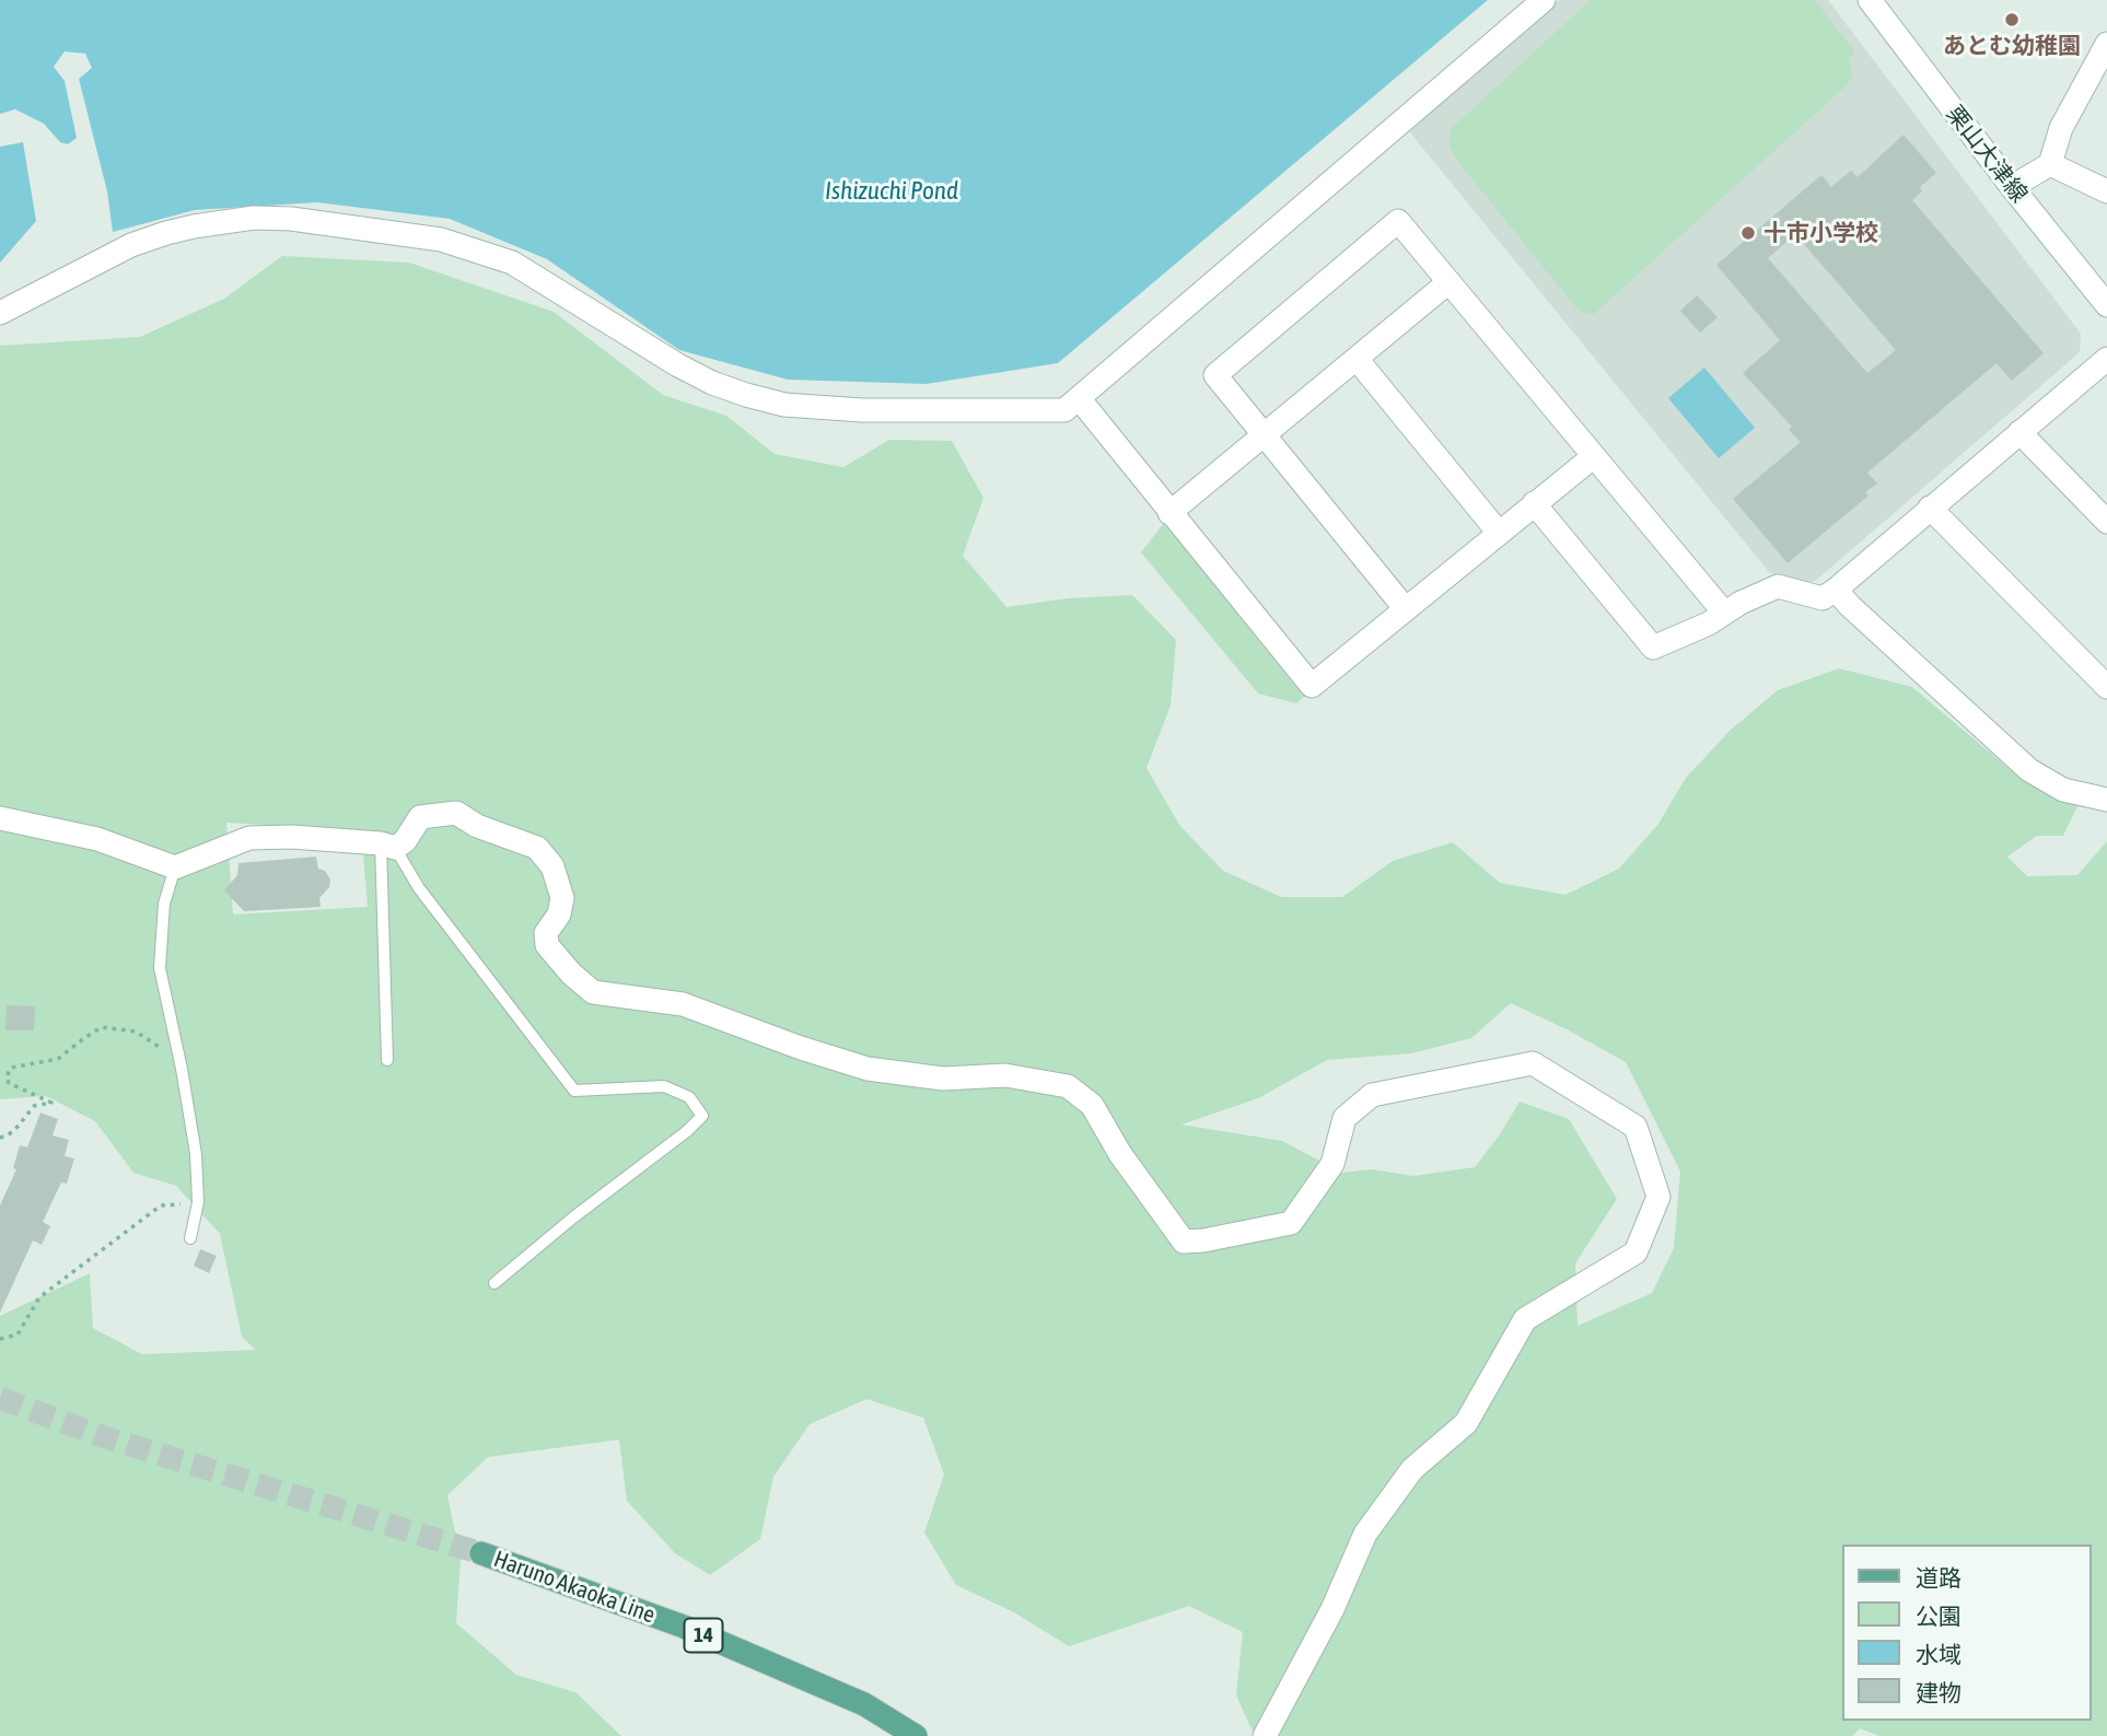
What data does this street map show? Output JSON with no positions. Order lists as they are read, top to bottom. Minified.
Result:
{"streets":{"main road":["Haruno Akaoka Line","14"],"street":["栗山大津線"]},"water":["Ishizuchi Pond"],"places":["あとむ幼稚園","十市小学校"],"legend":["道路","公園","水域","建物"]}
